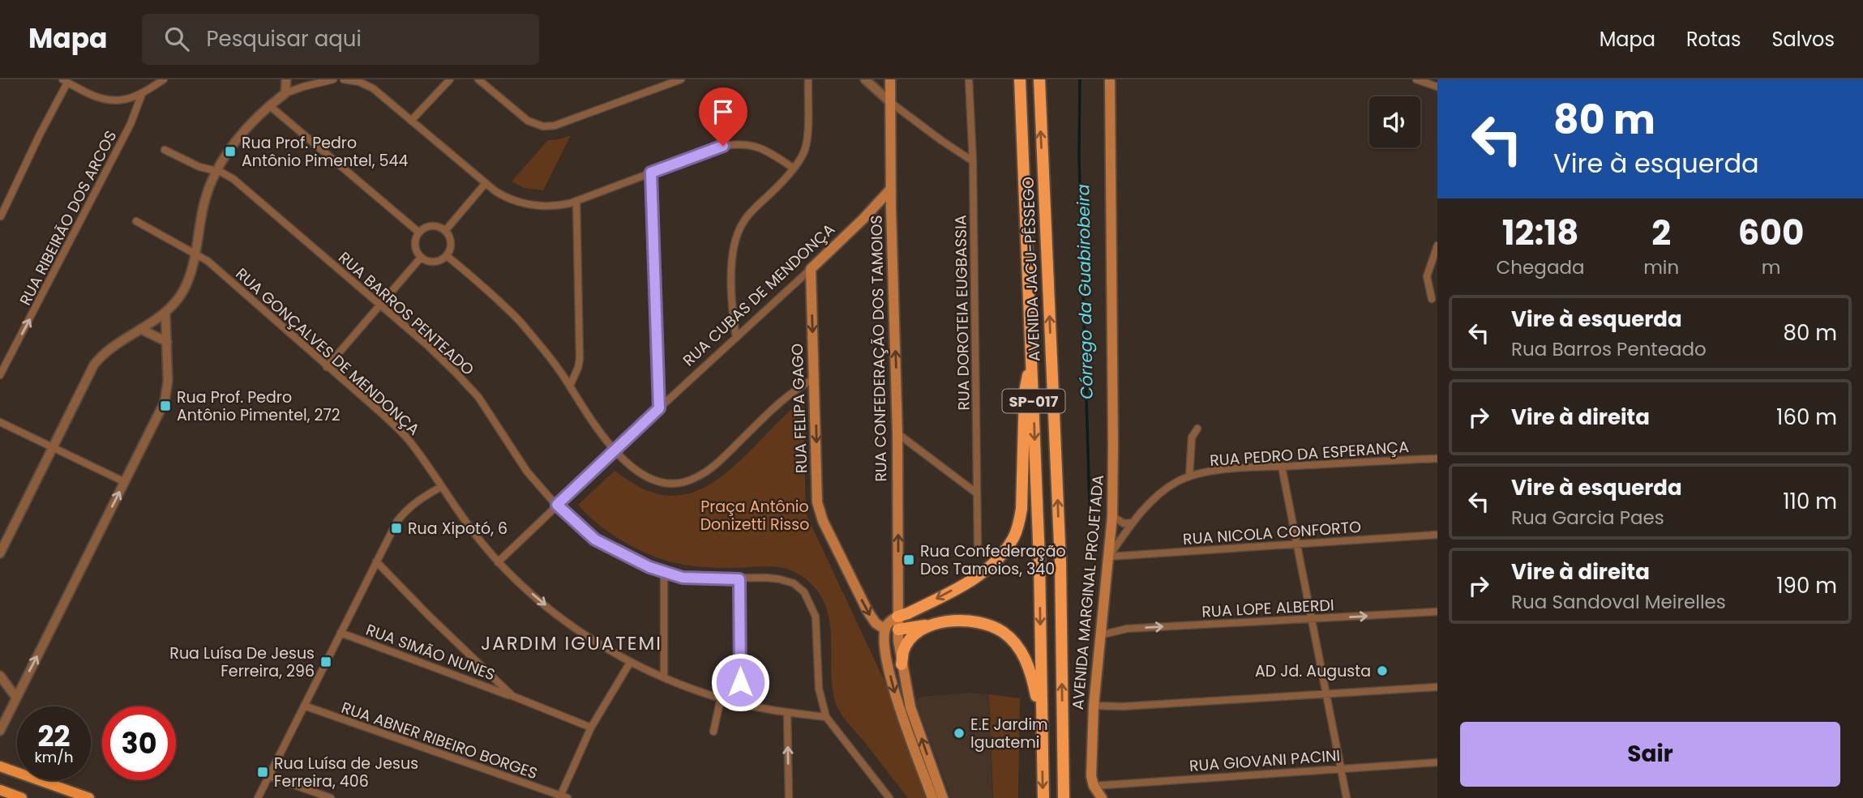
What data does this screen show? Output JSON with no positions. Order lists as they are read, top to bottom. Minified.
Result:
{"streets":{"highway":["AVENIDA JACU-PÊSSEGO","SP-017"],"main road":["RUA CUBAS DE MENDONÇA","RUA CONFEDERAÇÃO DOS TAMOIOS","RUA FELIPA GAGO","AVENIDA MARGINAL PROJETADA"],"street":["RUA RIBEIRÃO DOS ARCOS","RUA DOROTEIA EUGBASSIA","RUA BARROS PENTEADO","RUA GONÇALVES DE MENDONÇA","RUA PEDRO DA ESPERANÇA","RUA NICOLA CONFORTO","RUA LOPE ALBERDI","RUA SIMÃO NUNES","RUA ABNER RIBEIRO BORGES","RUA GIOVANI PACINI"]},"crossings":[["RUA CUBAS DE MENDONÇA","RUA BARROS PENTEADO"],["RUA CUBAS DE MENDONÇA","RUA CONFEDERAÇÃO DOS TAMOIOS"],["RUA CUBAS DE MENDONÇA","RUA GONÇALVES DE MENDONÇA"],["RUA CUBAS DE MENDONÇA","RUA FELIPA GAGO"],["RUA BARROS PENTEADO","RUA GONÇALVES DE MENDONÇA"],["RUA PEDRO DA ESPERANÇA","RUA NICOLA CONFORTO"],["RUA PEDRO DA ESPERANÇA","AVENIDA MARGINAL PROJETADA"],["RUA NICOLA CONFORTO","AVENIDA MARGINAL PROJETADA"],["AVENIDA MARGINAL PROJETADA","RUA LOPE ALBERDI"],["AVENIDA MARGINAL PROJETADA","RUA GIOVANI PACINI"]],"one_way":["RUA RIBEIRÃO DOS ARCOS","RUA CONFEDERAÇÃO DOS TAMOIOS","RUA FELIPA GAGO","RUA LOPE ALBERDI"],"districts":["JARDIM IGUATEMI"],"water":["Córrego da Guabirobeira"],"parks":["Praça Antônio Donizetti Risso"],"places":{"transit":["Rua Prof. Pedro Antônio Pimentel, 544","Rua Prof. Pedro Antônio Pimentel, 272","Rua Xipotó, 6","Rua Confederação Dos Tamoios, 340","Rua Luísa De Jesus Ferreira, 296","Rua Luísa de Jesus Ferreira, 406"],"other":["AD Jd. Augusta","E.E Jardim Iguatemi"]},"page":{"header":"Mapa","search":"Pesquisar aqui","nav":["Mapa","Rotas","Salvos"],"turn":["80 m","Vire à esquerda"],"eta":["12:18","Chegada","2","min","600","m"],"list":[{"name":"Vire à esquerda","note":"Rua Barros Penteado","value":"80 m"},{"name":"Vire à direita","value":"160 m"},{"name":"Vire à esquerda","note":"Rua Garcia Paes","value":"110 m"},{"name":"Vire à direita","note":"Rua Sandoval Meirelles","value":"190 m"}],"speed":"22 km/h","limit":"30","buttons":"Sair"}}
